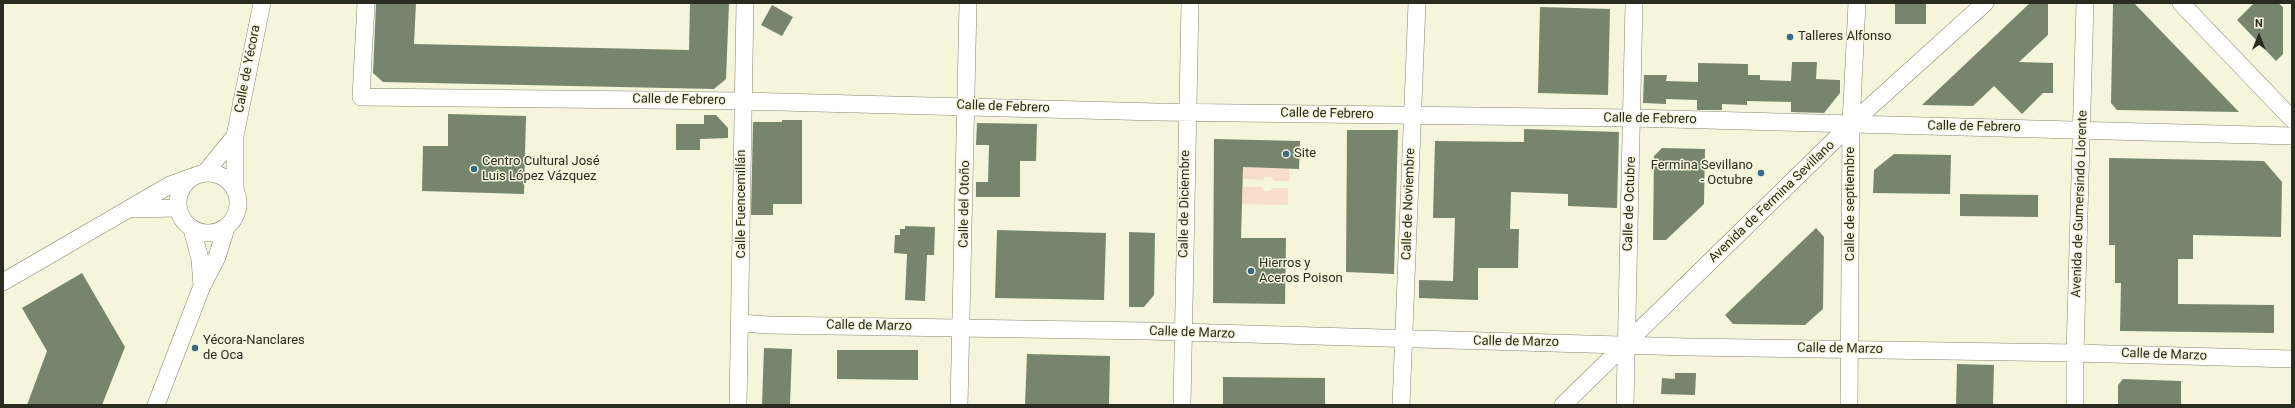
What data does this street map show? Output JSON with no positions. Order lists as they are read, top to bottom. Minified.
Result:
{"streets":{"street":["Calle de Yécora","Calle de Febrero","Avenida de Fermina Sevillano","Calle Fuencemillán","Calle del Otoño","Calle de Diciembre","Calle de Noviembre","Calle de Octubre","Calle de septiembre","Avenida de Gumersindo Llorente","Calle de Marzo"]},"crossings":[["Calle de Febrero","Avenida de Fermina Sevillano"],["Calle de Febrero","Calle Fuencemillán"],["Calle de Febrero","Calle del Otoño"],["Calle de Febrero","Calle de Diciembre"],["Calle de Febrero","Calle de Noviembre"],["Calle de Febrero","Calle de Octubre"],["Calle de Febrero","Calle de septiembre"],["Calle de Febrero","Avenida de Gumersindo Llorente"],["Avenida de Fermina Sevillano","Calle de Octubre"],["Avenida de Fermina Sevillano","Calle de septiembre"],["Avenida de Fermina Sevillano","Calle de Marzo"],["Calle Fuencemillán","Calle de Marzo"],["Calle del Otoño","Calle de Marzo"],["Calle de Diciembre","Calle de Marzo"],["Calle de Noviembre","Calle de Marzo"],["Calle de Octubre","Calle de Marzo"],["Calle de septiembre","Calle de Marzo"],["Avenida de Gumersindo Llorente","Calle de Marzo"]],"places":["Talleres Alfonso","Site","Centro Cultural José Luis López Vázquez","Fermina Sevillano - Octubre","Hierros y Aceros Poison","Yécora-Nanclares de Oca"],"north":"top"}
